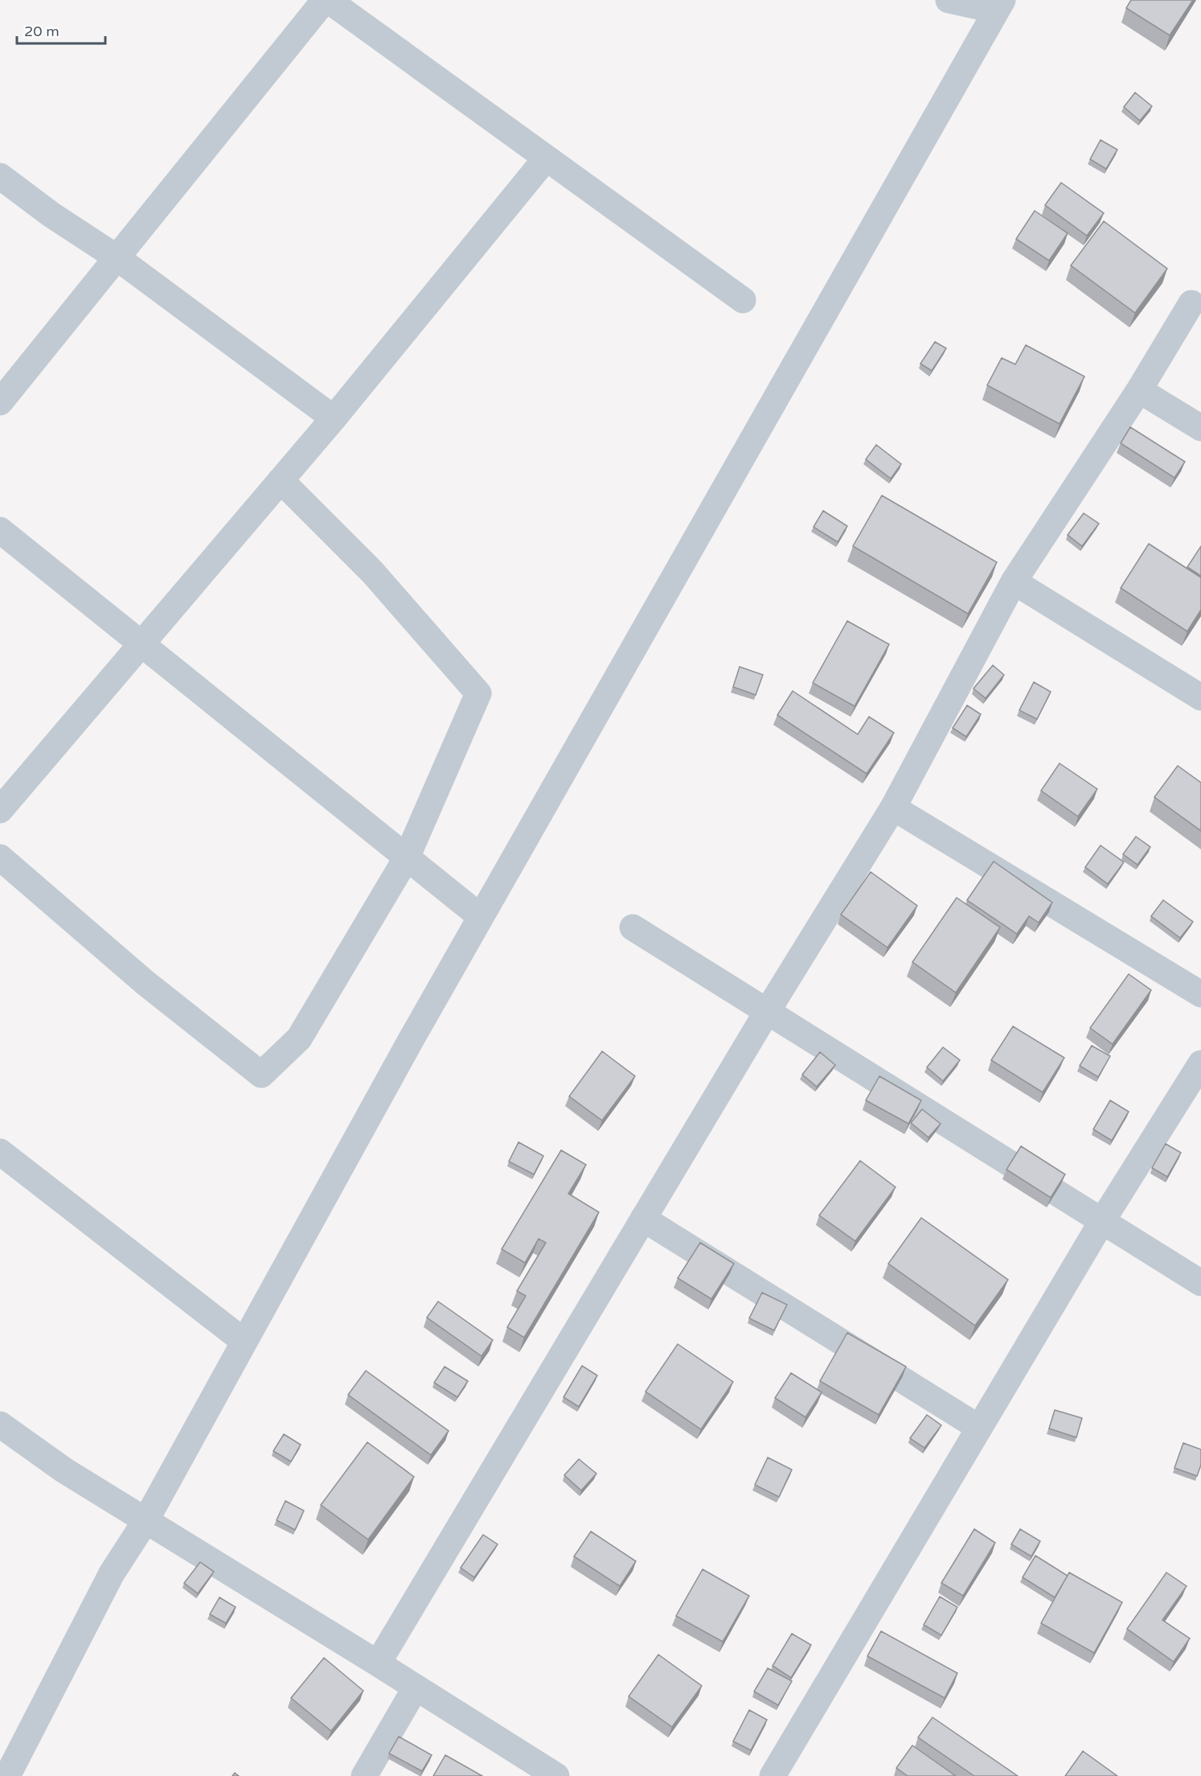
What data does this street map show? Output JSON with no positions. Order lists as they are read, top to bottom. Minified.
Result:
{"scale_bar":"20 m"}
